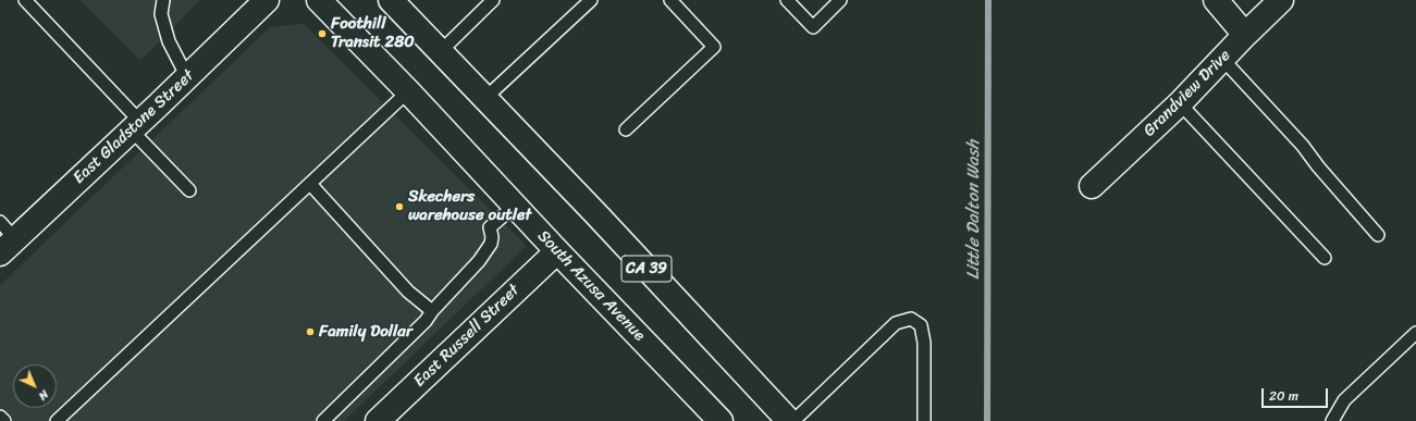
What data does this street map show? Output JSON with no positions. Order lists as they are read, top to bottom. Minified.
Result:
{"streets":{"main road":["Grandview Drive","East Gladstone Street","CA 39","South Azusa Avenue","East Russell Street"]},"crossings":[["South Azusa Avenue","East Russell Street"]],"water":["Little Dalton Wash"],"places":["Foothill Transit 280","Skechers warehouse outlet","Family Dollar"],"scale_bar":"20 m","north":"bottom right"}
